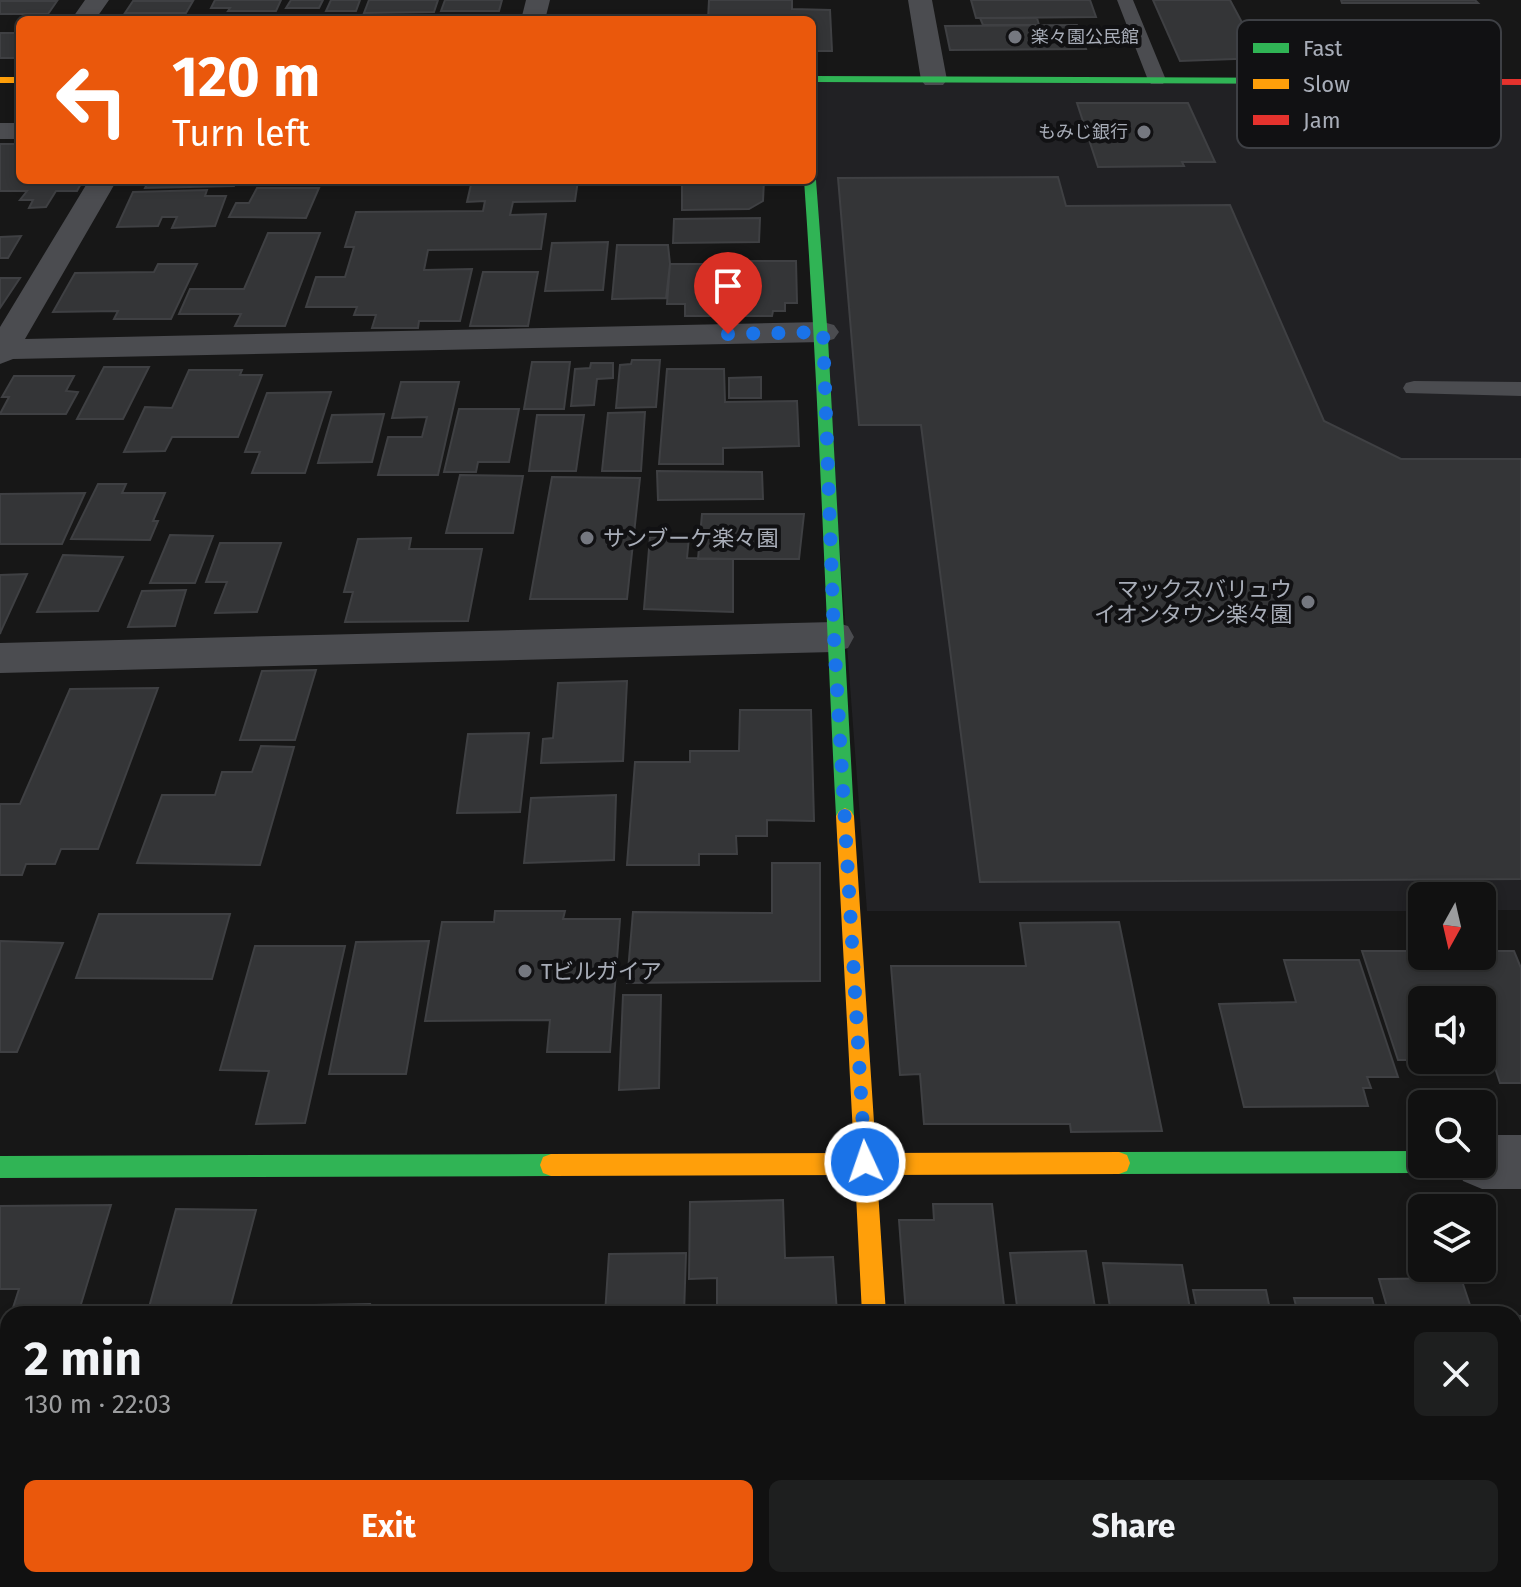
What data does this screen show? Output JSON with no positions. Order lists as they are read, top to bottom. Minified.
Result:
{"places":["楽々園公民館","もみじ銀行","サンブーケ楽々園","マックスバリュウ イオンタウン楽々園","Tビルガイア"],"legend":["Fast","Slow","Jam"],"north":"bottom","page":{"turn":["120 m","Turn left"],"heading":["2 min","130 m · 22:03"],"buttons":["Exit","Share"]}}
